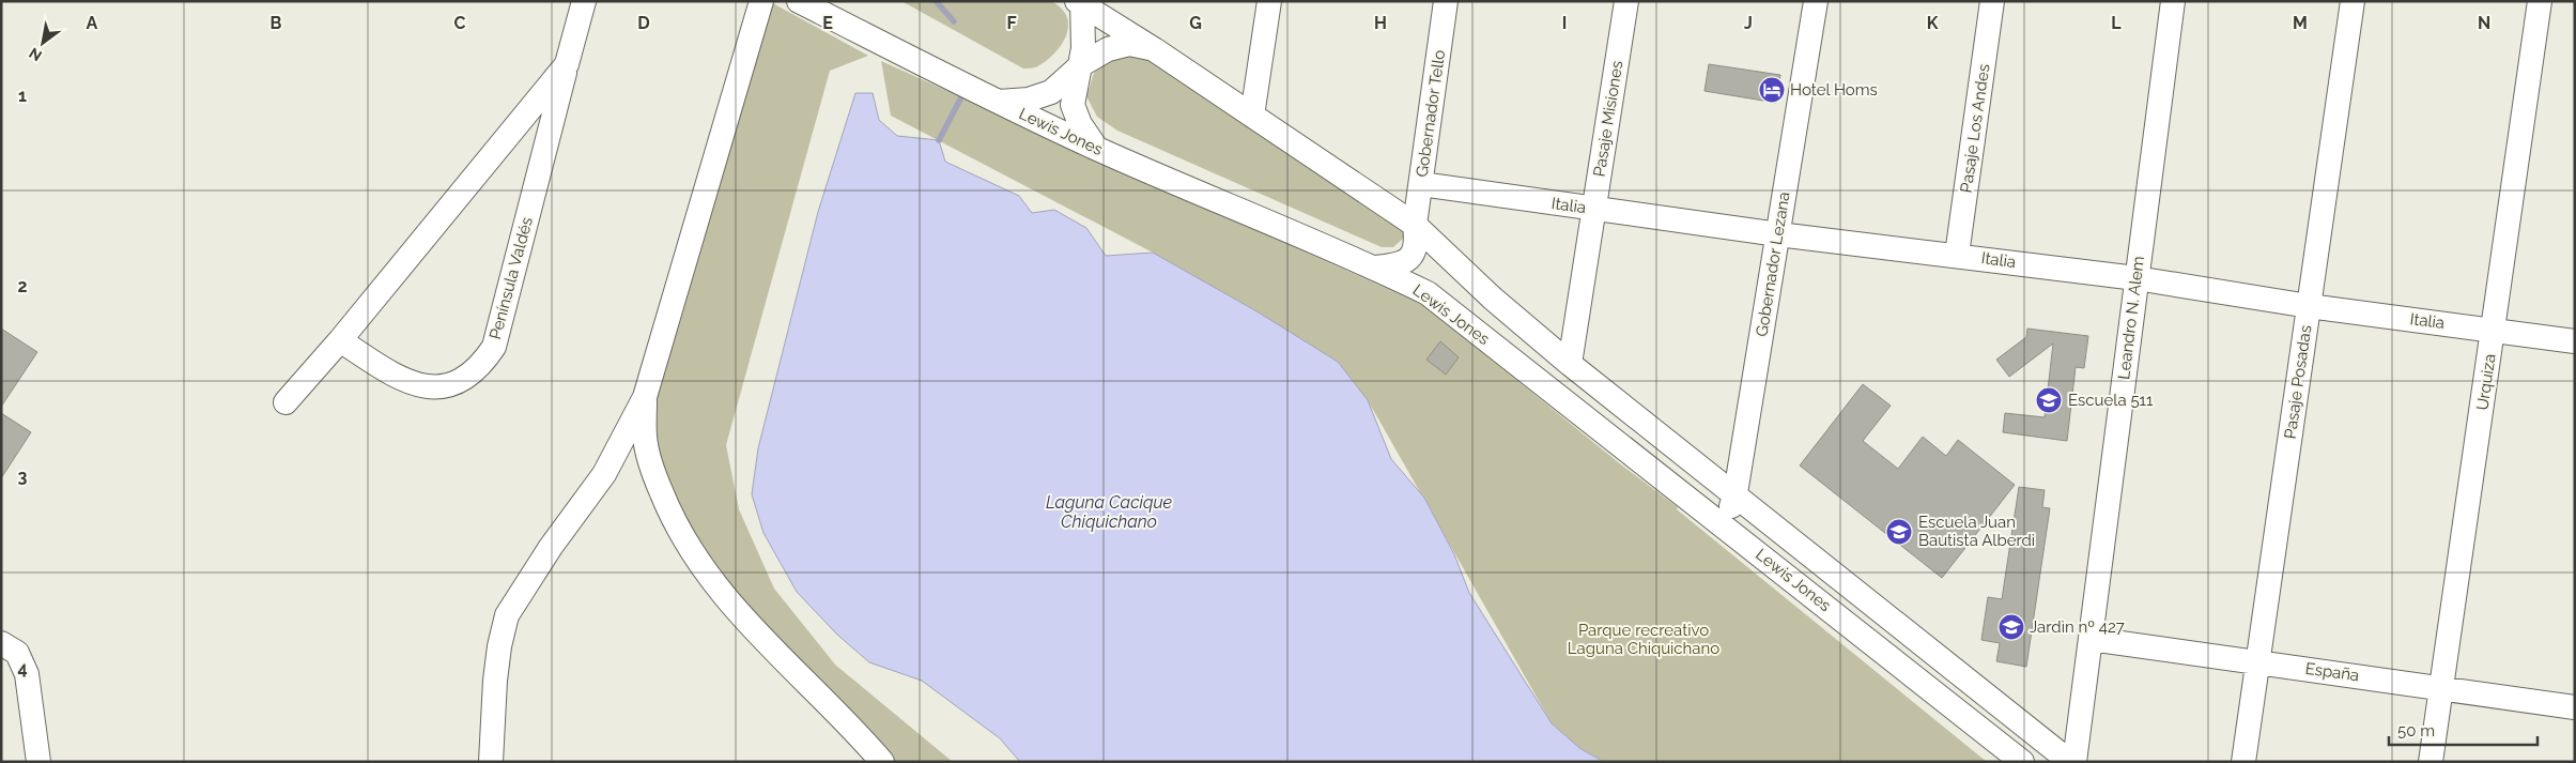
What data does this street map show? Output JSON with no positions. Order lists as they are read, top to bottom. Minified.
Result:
{"streets":{"street":["Gobernador Tello","Pasaje Misiones","Pasaje Los Andes","Lewis Jones","Italia","Gobernador Lezana","Península Valdés","Leandro N. Alem","Pasaje Posadas","Urquiza","España"]},"crossings":[["Gobernador Tello","Lewis Jones"],["Gobernador Tello","Italia"],["Pasaje Misiones","Lewis Jones"],["Pasaje Misiones","Italia"],["Pasaje Los Andes","Italia"],["Lewis Jones","Gobernador Lezana"],["Italia","Gobernador Lezana"],["Italia","Leandro N. Alem"],["Italia","Pasaje Posadas"],["Italia","Urquiza"],["Leandro N. Alem","España"],["Pasaje Posadas","España"],["Urquiza","España"]],"water":["Laguna Cacique Chiquichano"],"parks":["Parque recreativo Laguna Chiquichano"],"places":{"hotel":["Hotel Homs"],"school or university":["Escuela 511","Escuela Juan Bautista Alberdi","Jardìn nº 427"]},"scale_bar":"50 m","north":"bottom left","grid":{"columns":["A","B","C","D","E","F","G","H","I","J","K","L","M","N"],"rows":["1","2","3","4"]}}
